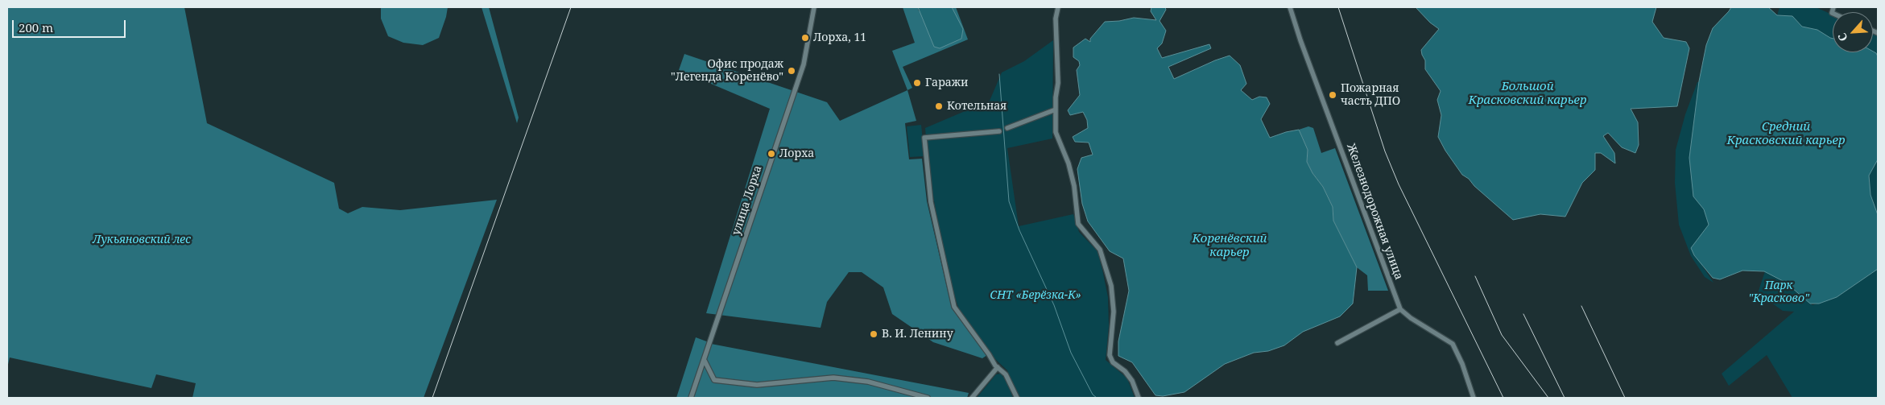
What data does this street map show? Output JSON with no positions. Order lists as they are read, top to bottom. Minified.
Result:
{"streets":{"street":["улица Лорха","Железнодорожная улица"]},"water":["Большой Красковский карьер","Средний Красковский карьер","Коренёвский карьер"],"parks":["Лукьяновский лес","Парк \"Красково\"","СНТ «Берёзка-К»"],"places":["Лорха, 11","Офис продаж \"Легенда Коренёво\"","Гаражи","Пожарная часть ДПО","Котельная","Лорха","В. И. Ленину"],"scale_bar":"200 m","north":"bottom left"}
